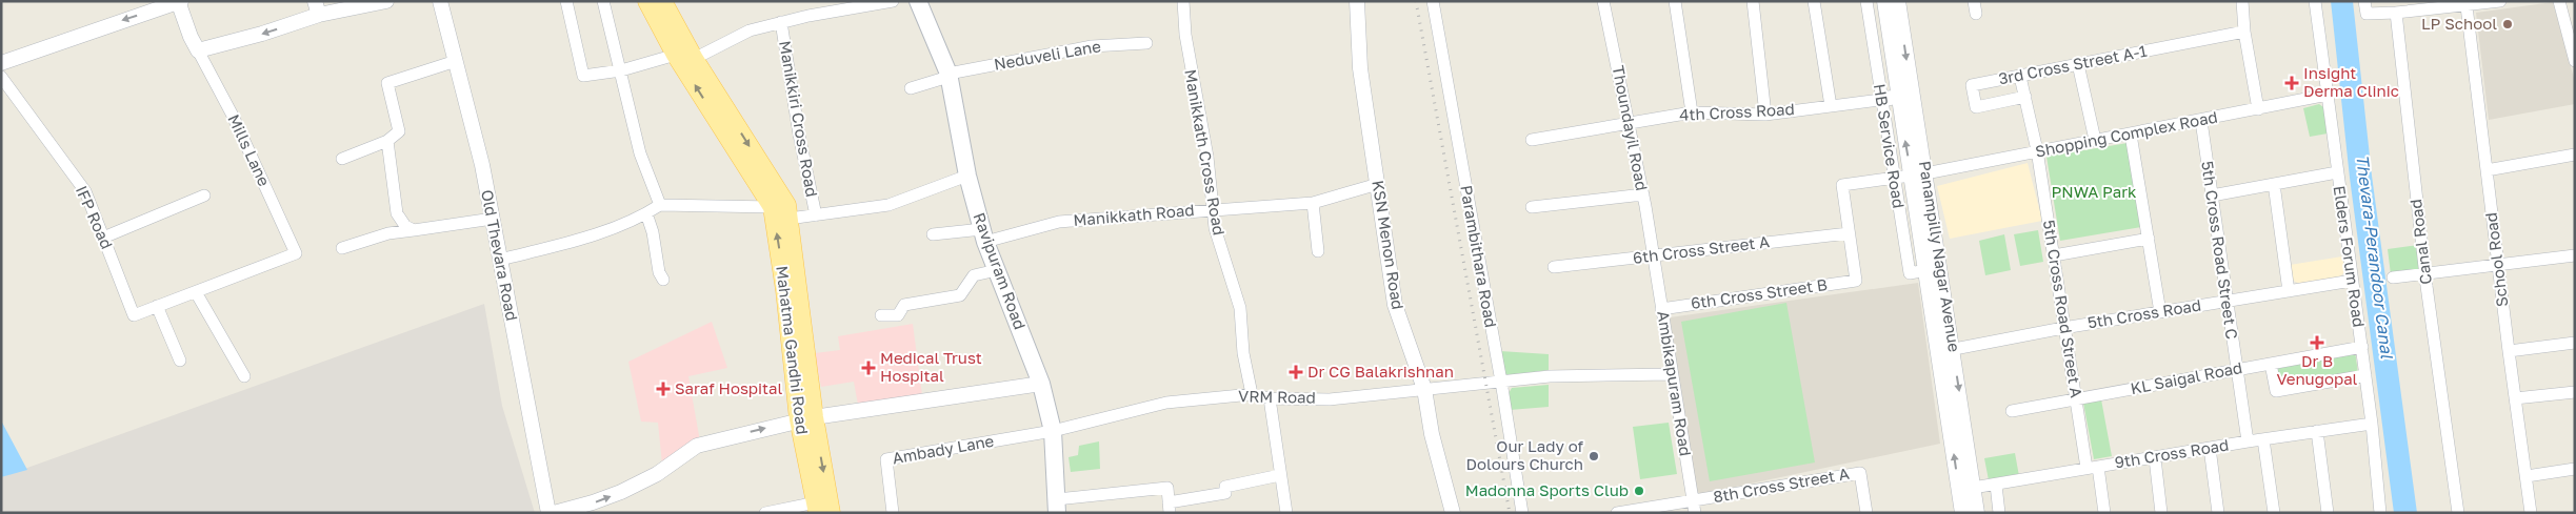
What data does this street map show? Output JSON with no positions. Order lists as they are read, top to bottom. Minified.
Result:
{"streets":{"main road":["Ravipuram Road","Mahatma Gandhi Road"],"street":["Neduveli Lane","3rd Cross Street A-1","4th Cross Road","Manikkiri Cross Road","Thoundayil Road","Shopping Complex Road","HB Service Road","Mills Lane","Manikkath Cross Road","Manikkath Road","IFP Road","Canal Road","KSN Menon Road","6th Cross Street A","5th Cross Road Street C","Old Thevara Road","Parambithara Road","Panampilly Nagar Avenue","Elders Forum Road","School Road","6th Cross Street B","5th Cross Road Street A","5th Cross Road","KL Saigal Road","Ambikapuram Road","VRM Road","Ambady Lane","9th Cross Road","8th Cross Street A"]},"crossings":[["Neduveli Lane","Ravipuram Road"],["3rd Cross Street A-1","5th Cross Road Street A"],["4th Cross Road","Thoundayil Road"],["4th Cross Road","HB Service Road"],["Thoundayil Road","6th Cross Street A"],["Thoundayil Road","Ambikapuram Road"],["Shopping Complex Road","HB Service Road"],["Shopping Complex Road","6th Cross Street A"],["Shopping Complex Road","5th Cross Road Street C"],["Shopping Complex Road","Panampilly Nagar Avenue"],["Shopping Complex Road","Elders Forum Road"],["Shopping Complex Road","6th Cross Street B"],["Shopping Complex Road","5th Cross Road Street A"],["HB Service Road","Panampilly Nagar Avenue"],["Manikkath Cross Road","Manikkath Road"],["Manikkath Cross Road","VRM Road"],["Manikkath Road","KSN Menon Road"],["Manikkath Road","Ravipuram Road"],["KSN Menon Road","VRM Road"],["6th Cross Street A","6th Cross Street B"],["6th Cross Street A","Ambikapuram Road"],["5th Cross Road Street C","5th Cross Road"],["5th Cross Road Street C","KL Saigal Road"],["5th Cross Road Street C","9th Cross Road"],["Parambithara Road","VRM Road"],["Panampilly Nagar Avenue","5th Cross Road"],["Panampilly Nagar Avenue","9th Cross Road"],["Elders Forum Road","5th Cross Road"],["Elders Forum Road","KL Saigal Road"],["Elders Forum Road","9th Cross Road"],["Ravipuram Road","VRM Road"],["Ravipuram Road","Ambady Lane"],["6th Cross Street B","Ambikapuram Road"],["5th Cross Road Street A","5th Cross Road"],["5th Cross Road Street A","KL Saigal Road"],["5th Cross Road Street A","9th Cross Road"],["Ambikapuram Road","VRM Road"],["Ambikapuram Road","8th Cross Street A"],["VRM Road","Ambady Lane"]],"water":["Thevara-Perandoor Canal"],"parks":["PNWA Park"],"places":{"other":["LP School","Our Lady of Dolours Church","Madonna Sports Club"],"health":["Insight Derma Clinic","Dr B Venugopal","Medical Trust Hospital","Dr CG Balakrishnan","Saraf Hospital"]}}
